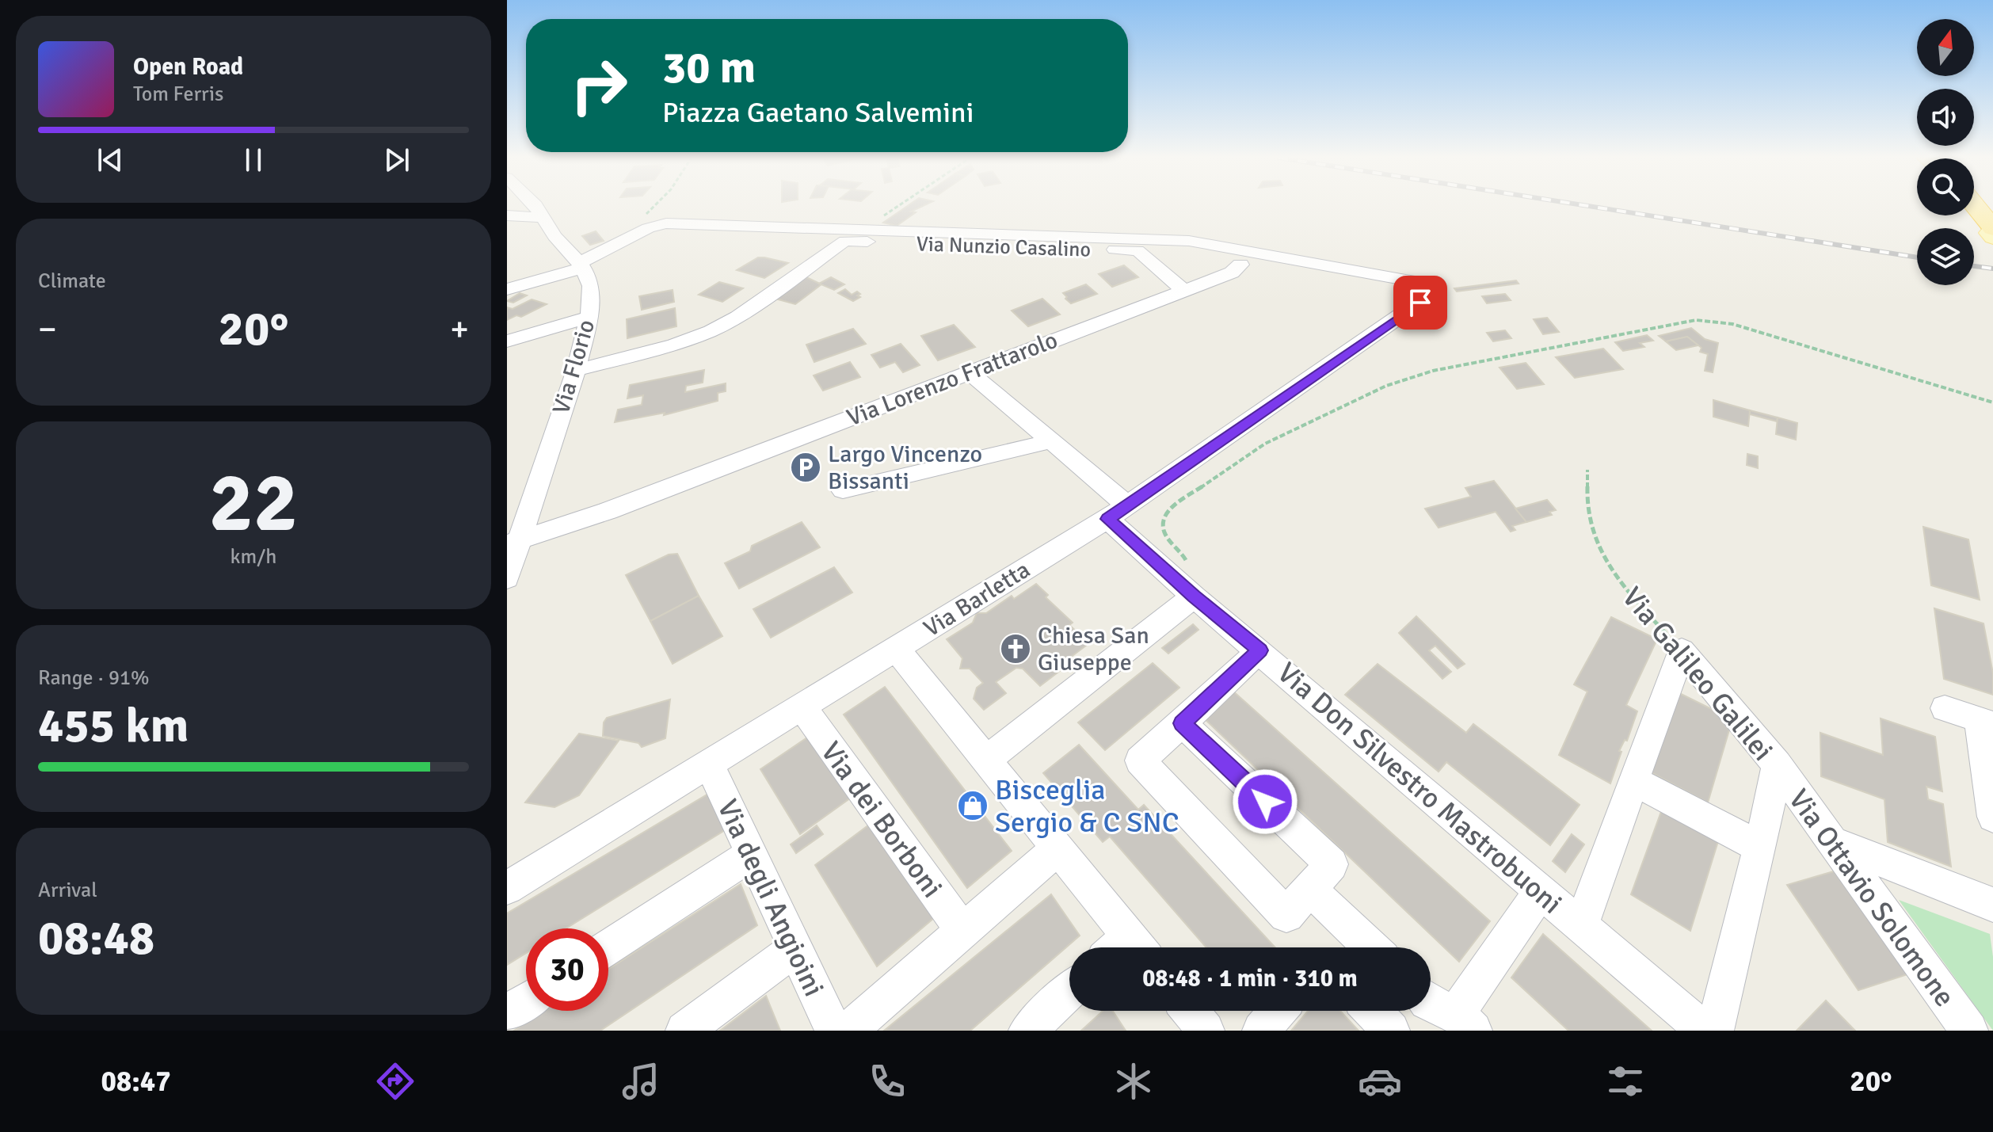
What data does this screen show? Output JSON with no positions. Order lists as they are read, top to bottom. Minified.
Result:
{"streets":{"street":["Via Nunzio Casalino","Via Florio","Via Lorenzo Frattarolo","Via Barletta","Via Galileo Galilei","Via Don Silvestro Mastrobuoni","Via dei Borboni","Via degli Angioini","Via Ottavio Solomone"]},"crossings":[["Via Nunzio Casalino","Via Florio"],["Via Nunzio Casalino","Via Lorenzo Frattarolo"],["Via Florio","Via Lorenzo Frattarolo"],["Via Lorenzo Frattarolo","Via Don Silvestro Mastrobuoni"],["Via Barletta","Via Don Silvestro Mastrobuoni"],["Via Barletta","Via dei Borboni"],["Via Barletta","Via degli Angioini"],["Via Galileo Galilei","Via Ottavio Solomone"]],"places":{"parking":["Largo Vincenzo Bissanti"],"church":["Chiesa San Giuseppe"],"shop":["Bisceglia Sergio & C SNC"]},"north":"top","page":{"turn":["30 m","Piazza Gaetano Salvemini"],"song":["Open Road","Tom Ferris"],"tile":["Climate",["22","km/h"],["Range · 91%","455 km"],["Arrival","08:48"]],"heat":["−","20°","+"],"limit":"30","trip":"08:48 · 1 min · 310 m","tabs":["08:47","20°"]}}
